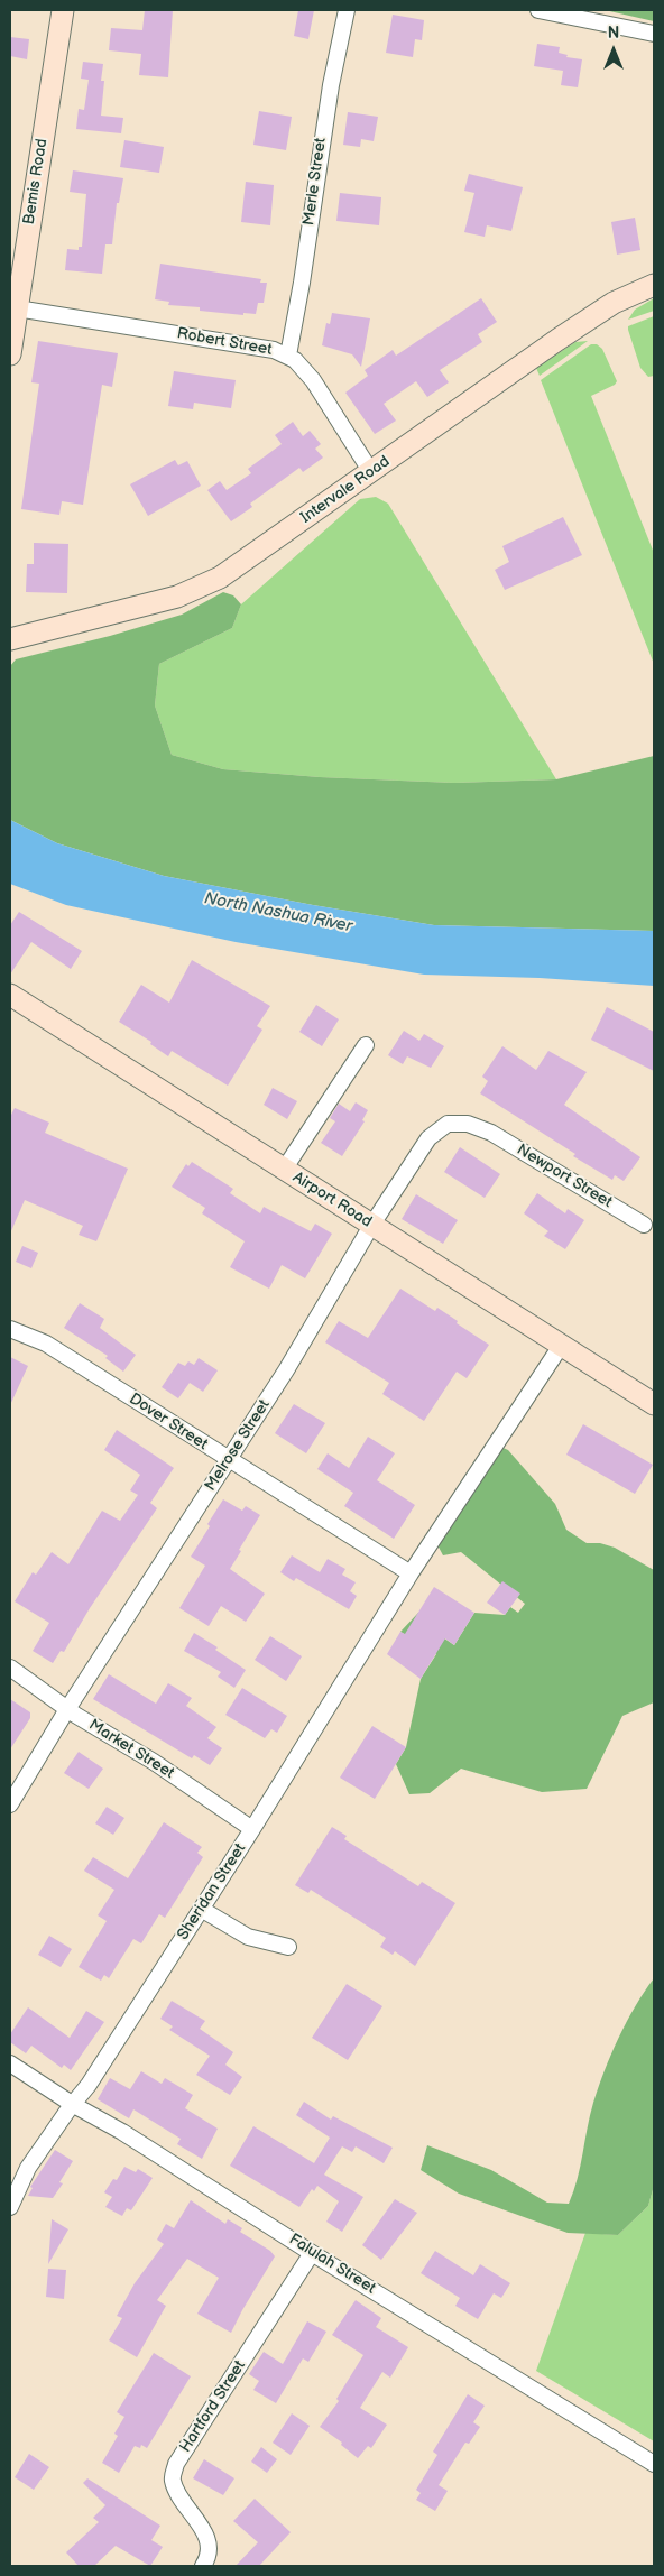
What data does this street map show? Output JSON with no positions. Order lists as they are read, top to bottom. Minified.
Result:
{"streets":{"main road":["Bemis Road","Intervale Road","Airport Road"],"street":["Merle Street","Robert Street","Newport Street","Dover Street","Melrose Street","Market Street","Sheridan Street","Falulah Street","Hartford Street"]},"crossings":[["Bemis Road","Robert Street"],["Merle Street","Robert Street"],["Robert Street","Intervale Road"],["Newport Street","Melrose Street"],["Airport Road","Melrose Street"],["Airport Road","Sheridan Street"],["Dover Street","Melrose Street"],["Dover Street","Sheridan Street"],["Melrose Street","Market Street"],["Market Street","Sheridan Street"],["Sheridan Street","Falulah Street"],["Falulah Street","Hartford Street"]],"water":["North Nashua River"],"north":"top"}
